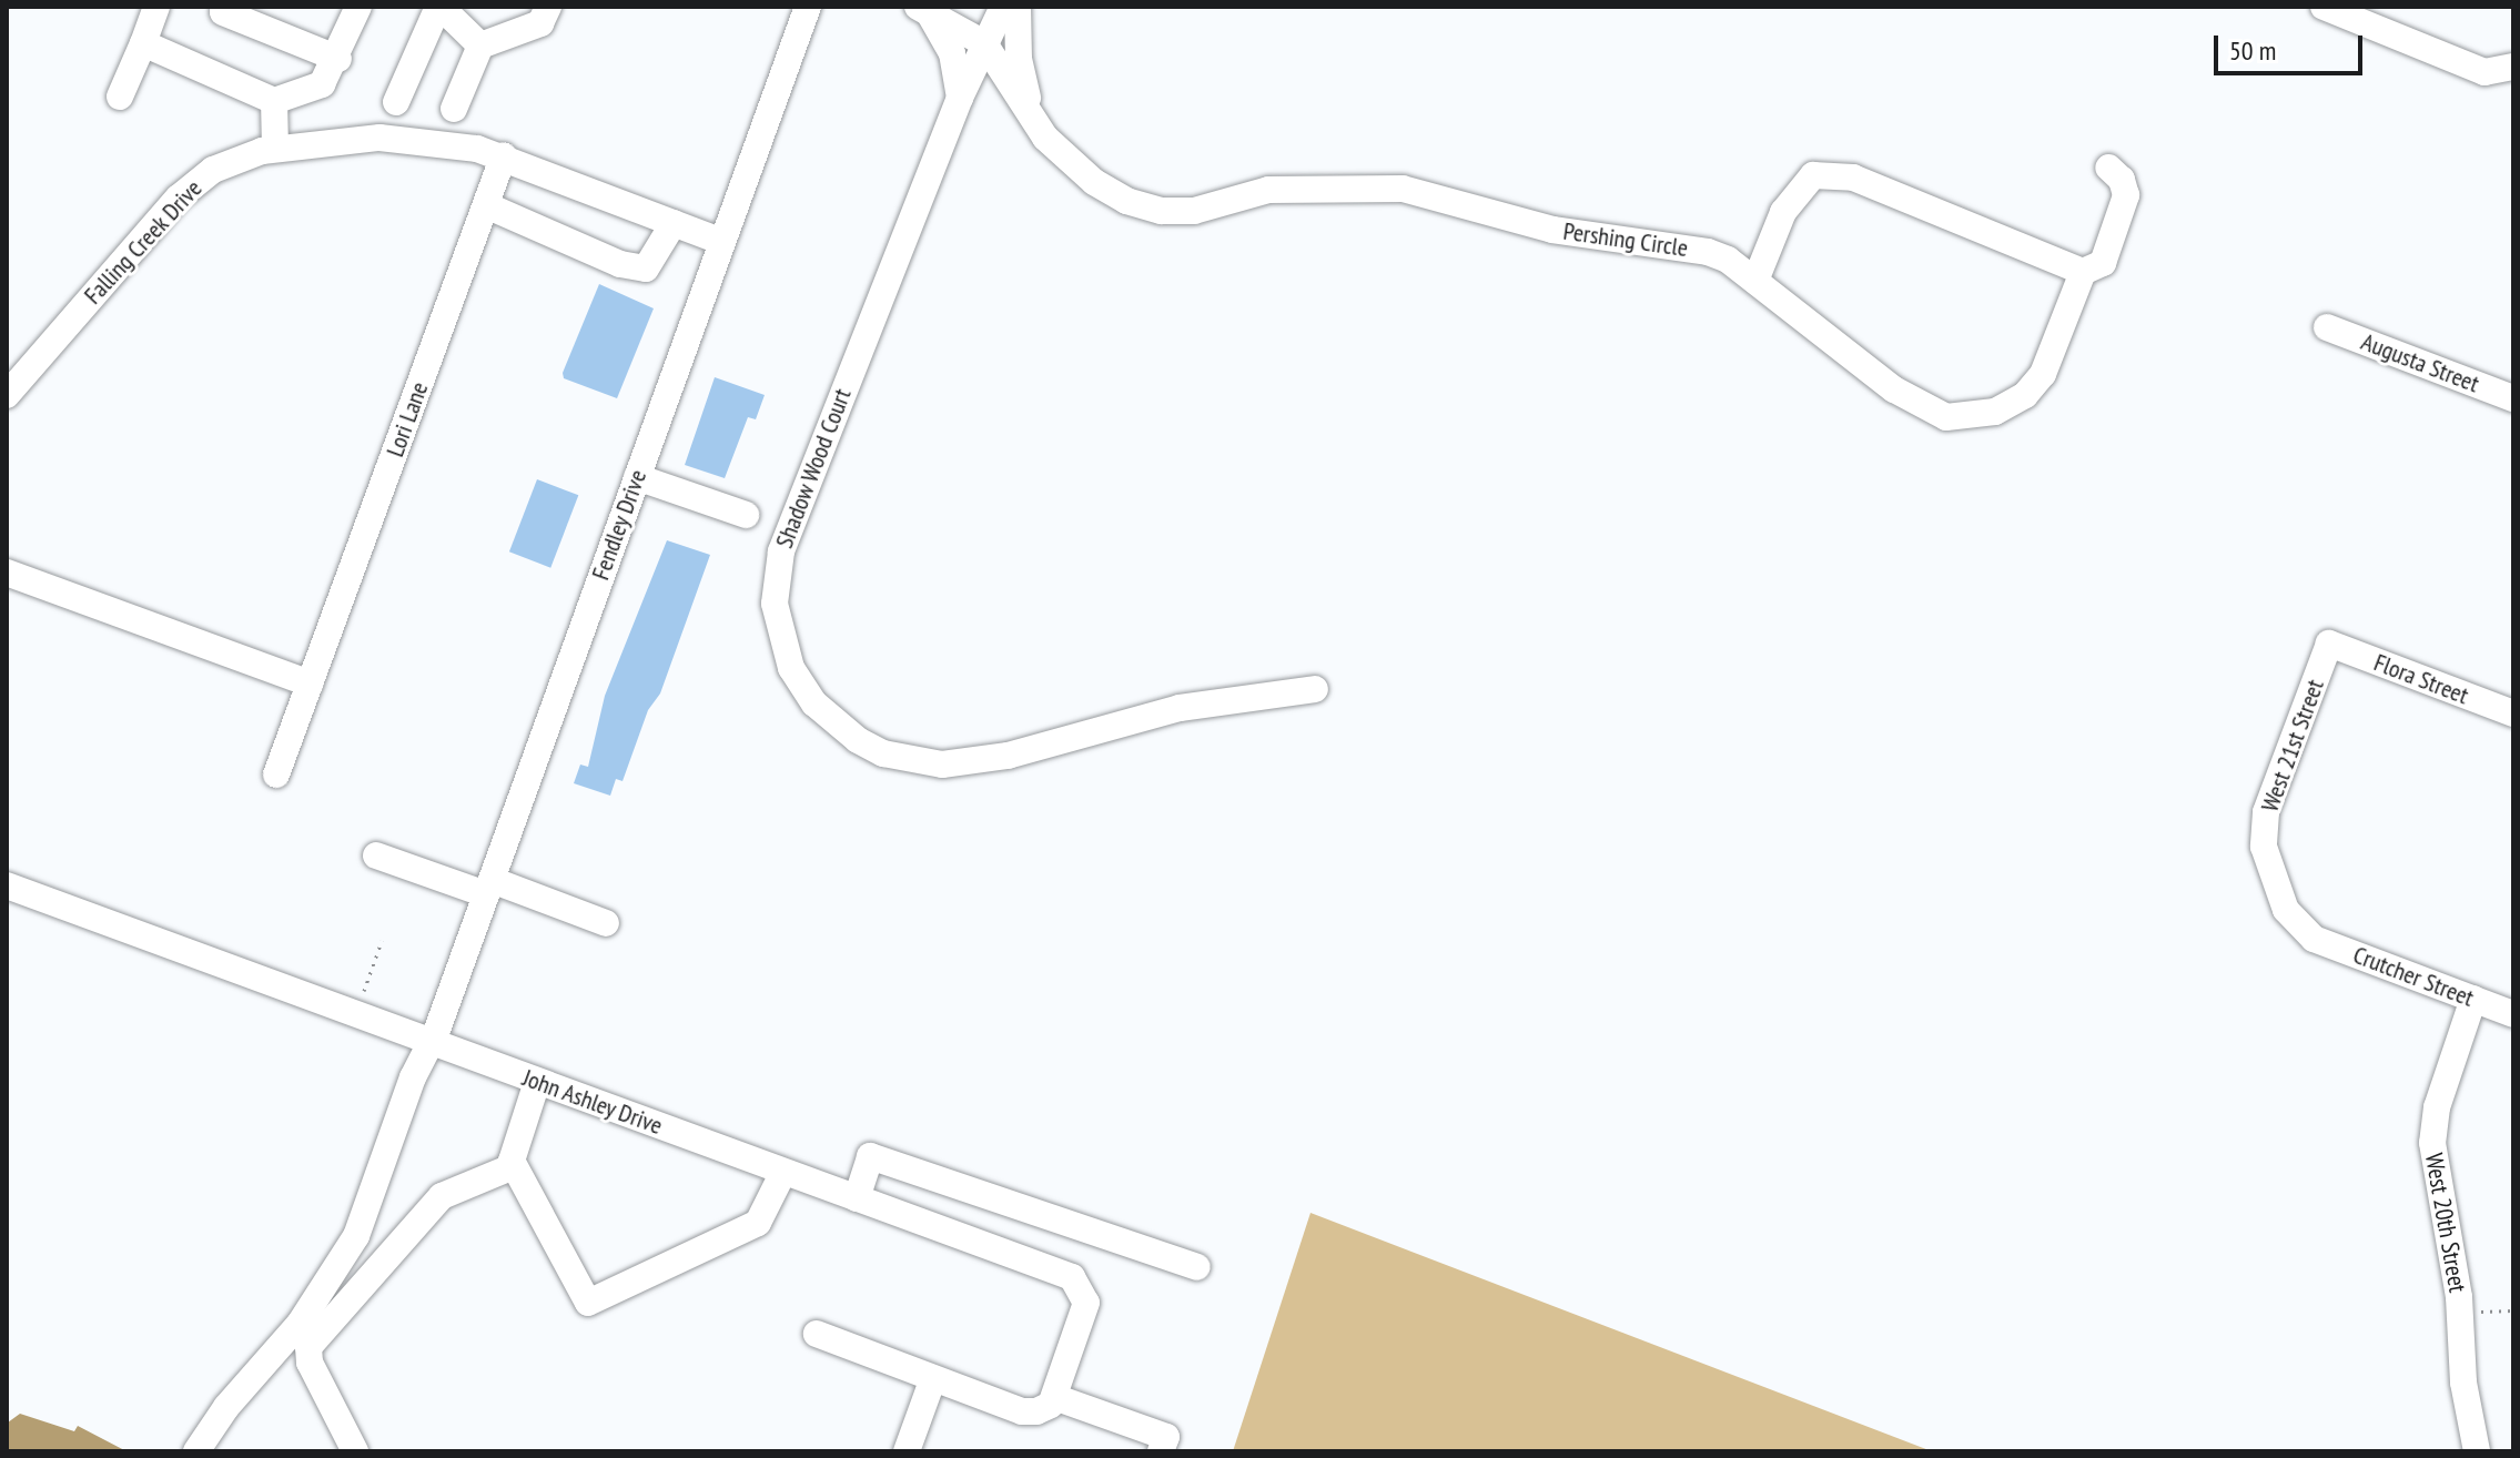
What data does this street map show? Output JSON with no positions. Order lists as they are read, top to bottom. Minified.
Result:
{"streets":{"street":["Pershing Circle","Falling Creek Drive","Augusta Street","Lori Lane","Shadow Wood Court","Fendley Drive","Flora Street","West 21st Street","Crutcher Street","John Ashley Drive","West 20th Street"]},"crossings":[["Pershing Circle","Shadow Wood Court"],["Falling Creek Drive","Lori Lane"],["Falling Creek Drive","Fendley Drive"],["Fendley Drive","John Ashley Drive"],["Flora Street","West 21st Street"],["West 21st Street","Crutcher Street"],["Crutcher Street","West 20th Street"]],"scale_bar":"50 m"}
